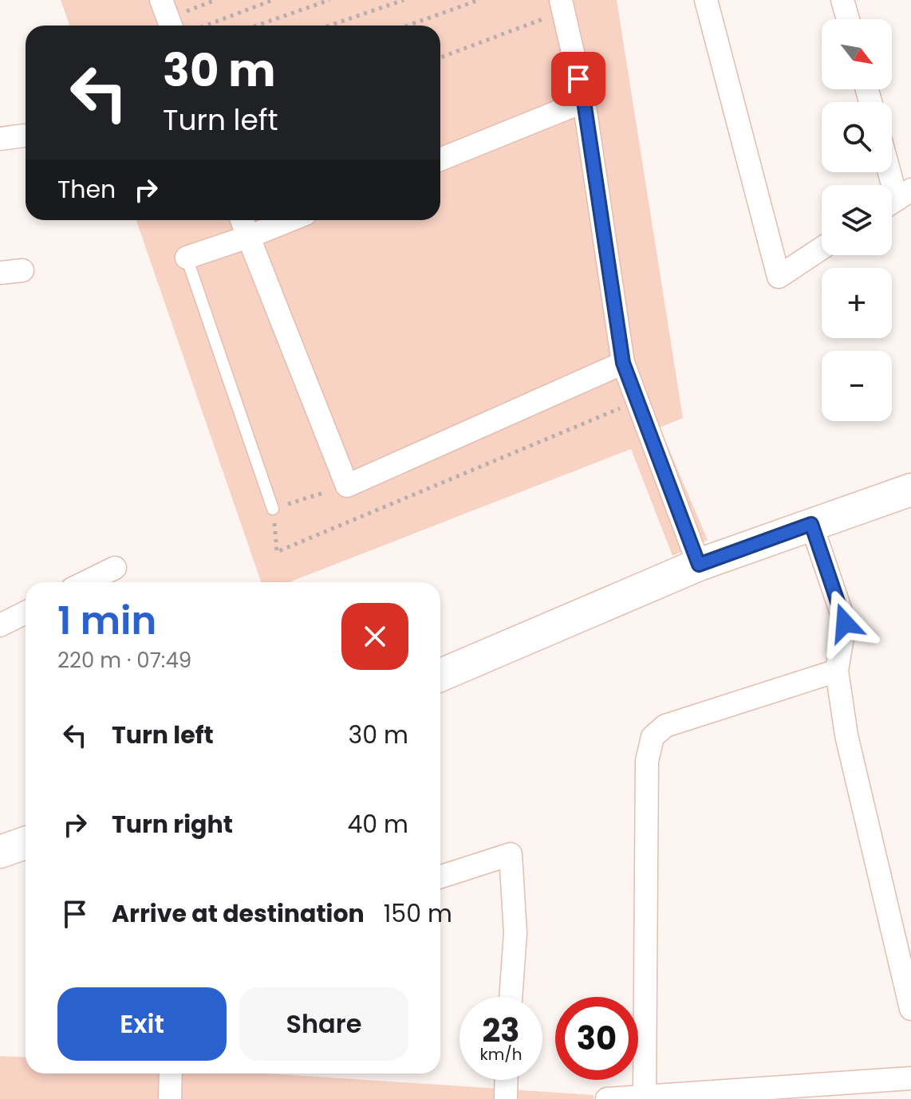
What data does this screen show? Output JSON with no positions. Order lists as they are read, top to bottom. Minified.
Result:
{"north":"bottom right","page":{"map_buttons":["+","−"],"turn":["30 m","Turn left"],"then":"Then","heading":["1 min","220 m · 07:49"],"list":[{"name":"Turn left","value":"30 m"},{"name":"Turn right","value":"40 m"},{"name":"Arrive at destination","value":"150 m"}],"buttons":["Exit","Share"],"speed":"23 km/h","limit":"30"}}
